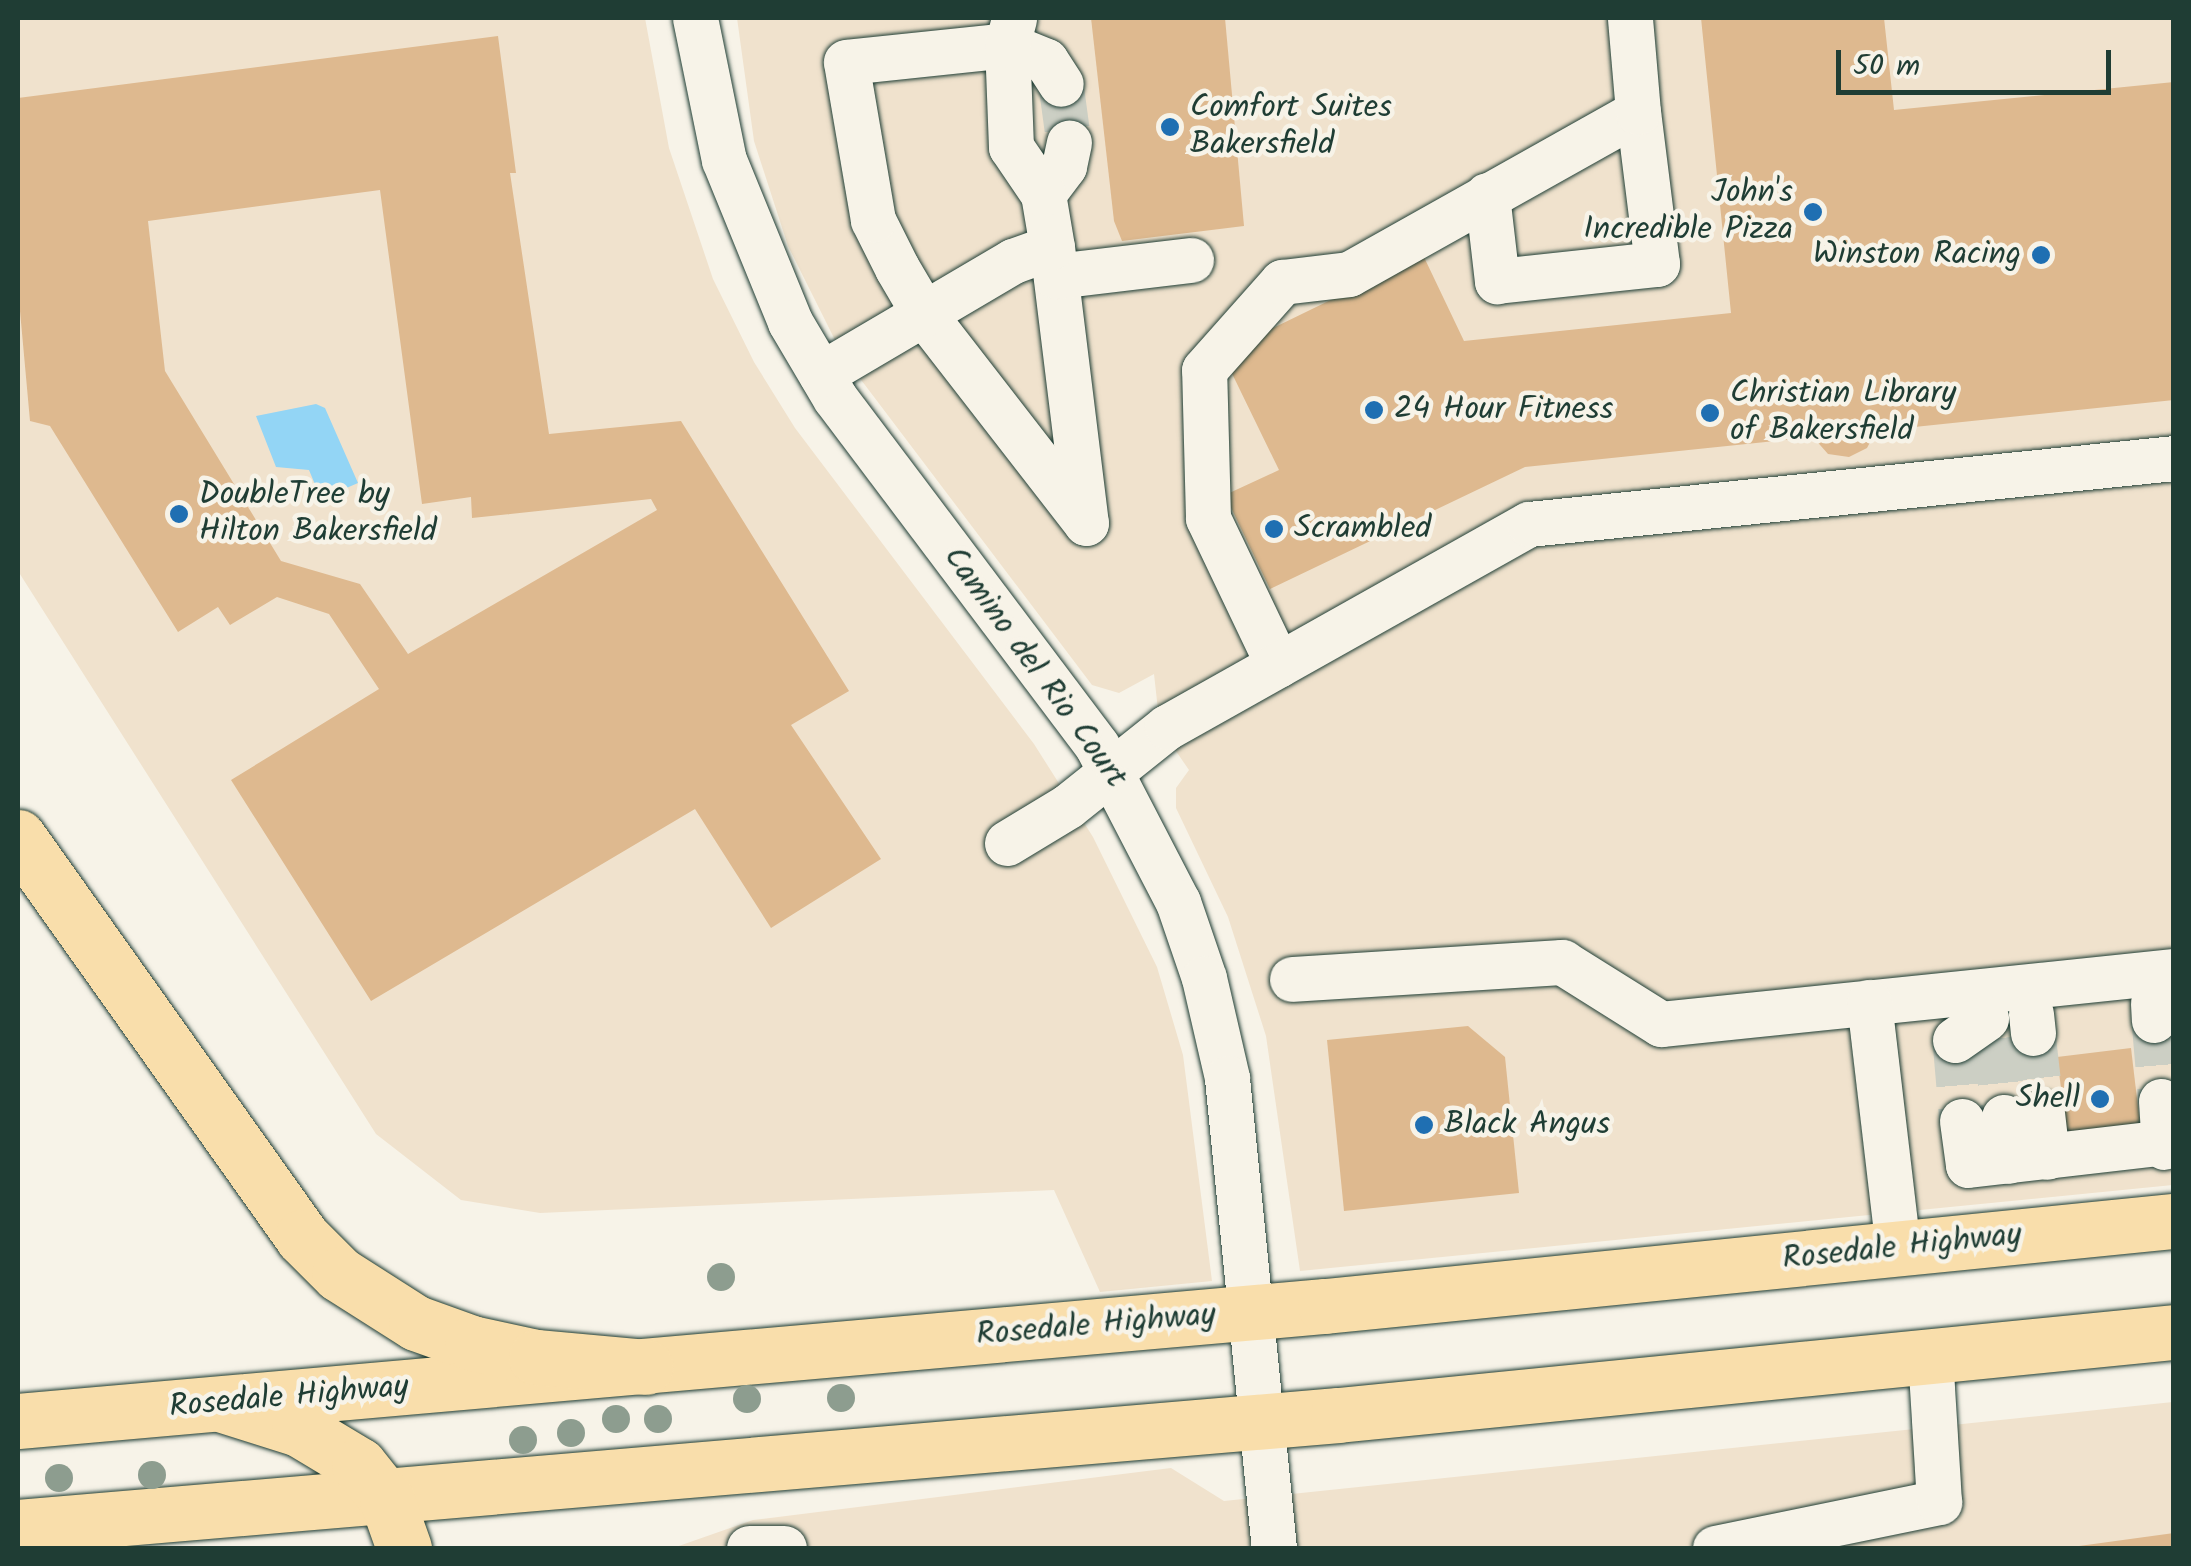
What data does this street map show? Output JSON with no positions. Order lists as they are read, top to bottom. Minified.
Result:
{"streets":{"main road":["Rosedale Highway"],"street":["Camino del Rio Court"]},"crossings":[["Camino del Rio Court","Rosedale Highway"]],"places":["Comfort Suites Bakersfield","John's Incredible Pizza","Winston Racing","24 Hour Fitness","Christian Library of Bakersfield","DoubleTree by Hilton Bakersfield","Scrambled","Shell","Black Angus"],"scale_bar":"50 m"}
